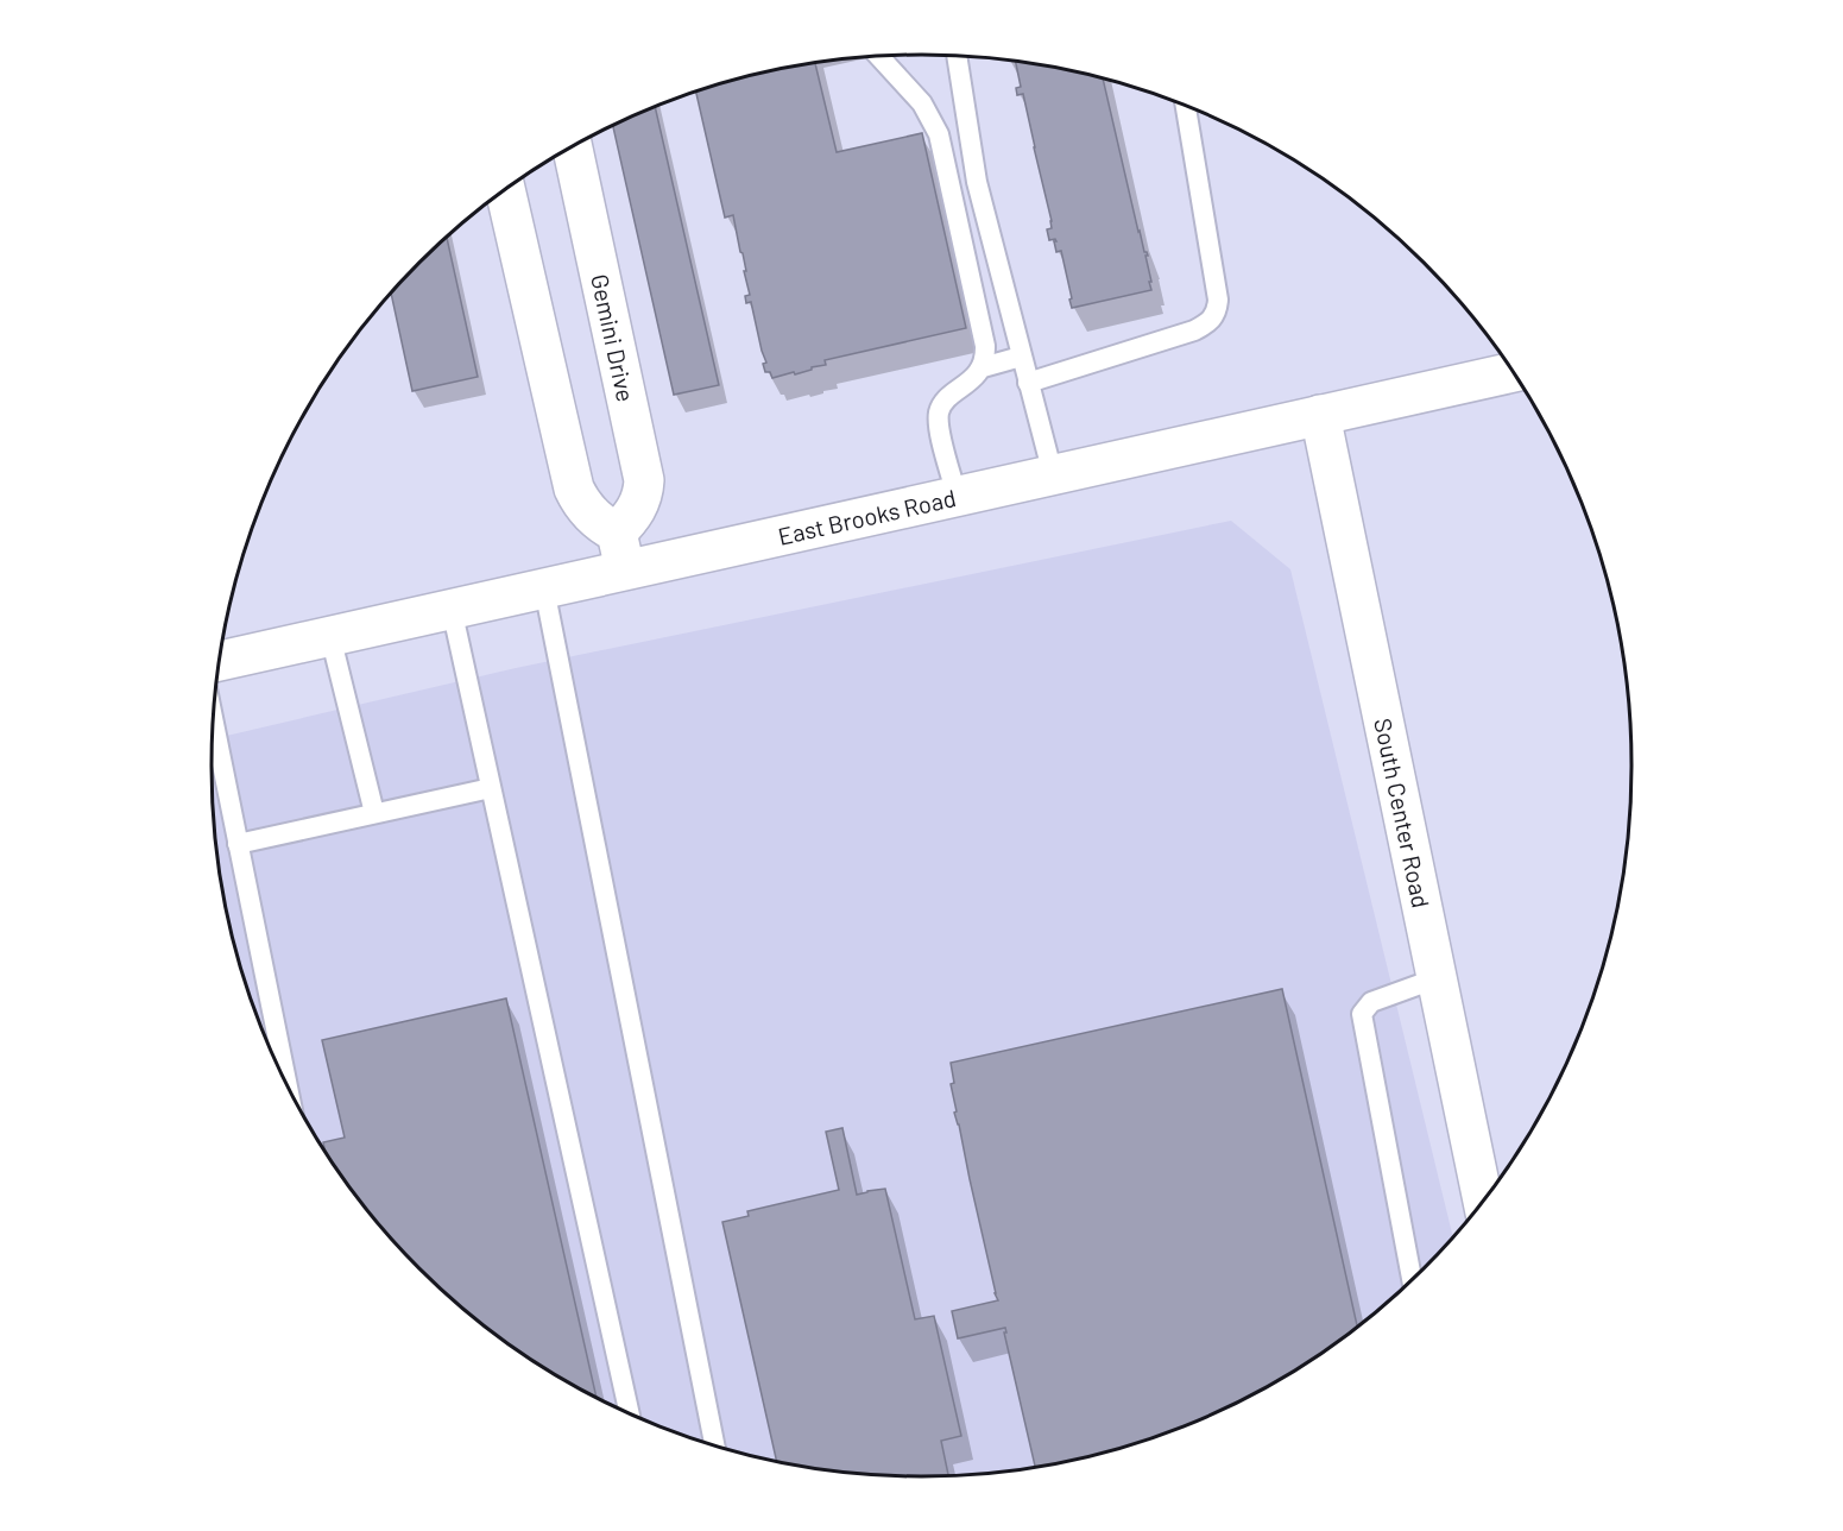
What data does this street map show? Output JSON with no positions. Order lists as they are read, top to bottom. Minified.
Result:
{"streets":{"street":["Gemini Drive","East Brooks Road","South Center Road"]},"crossings":[["Gemini Drive","East Brooks Road"],["East Brooks Road","South Center Road"]]}
